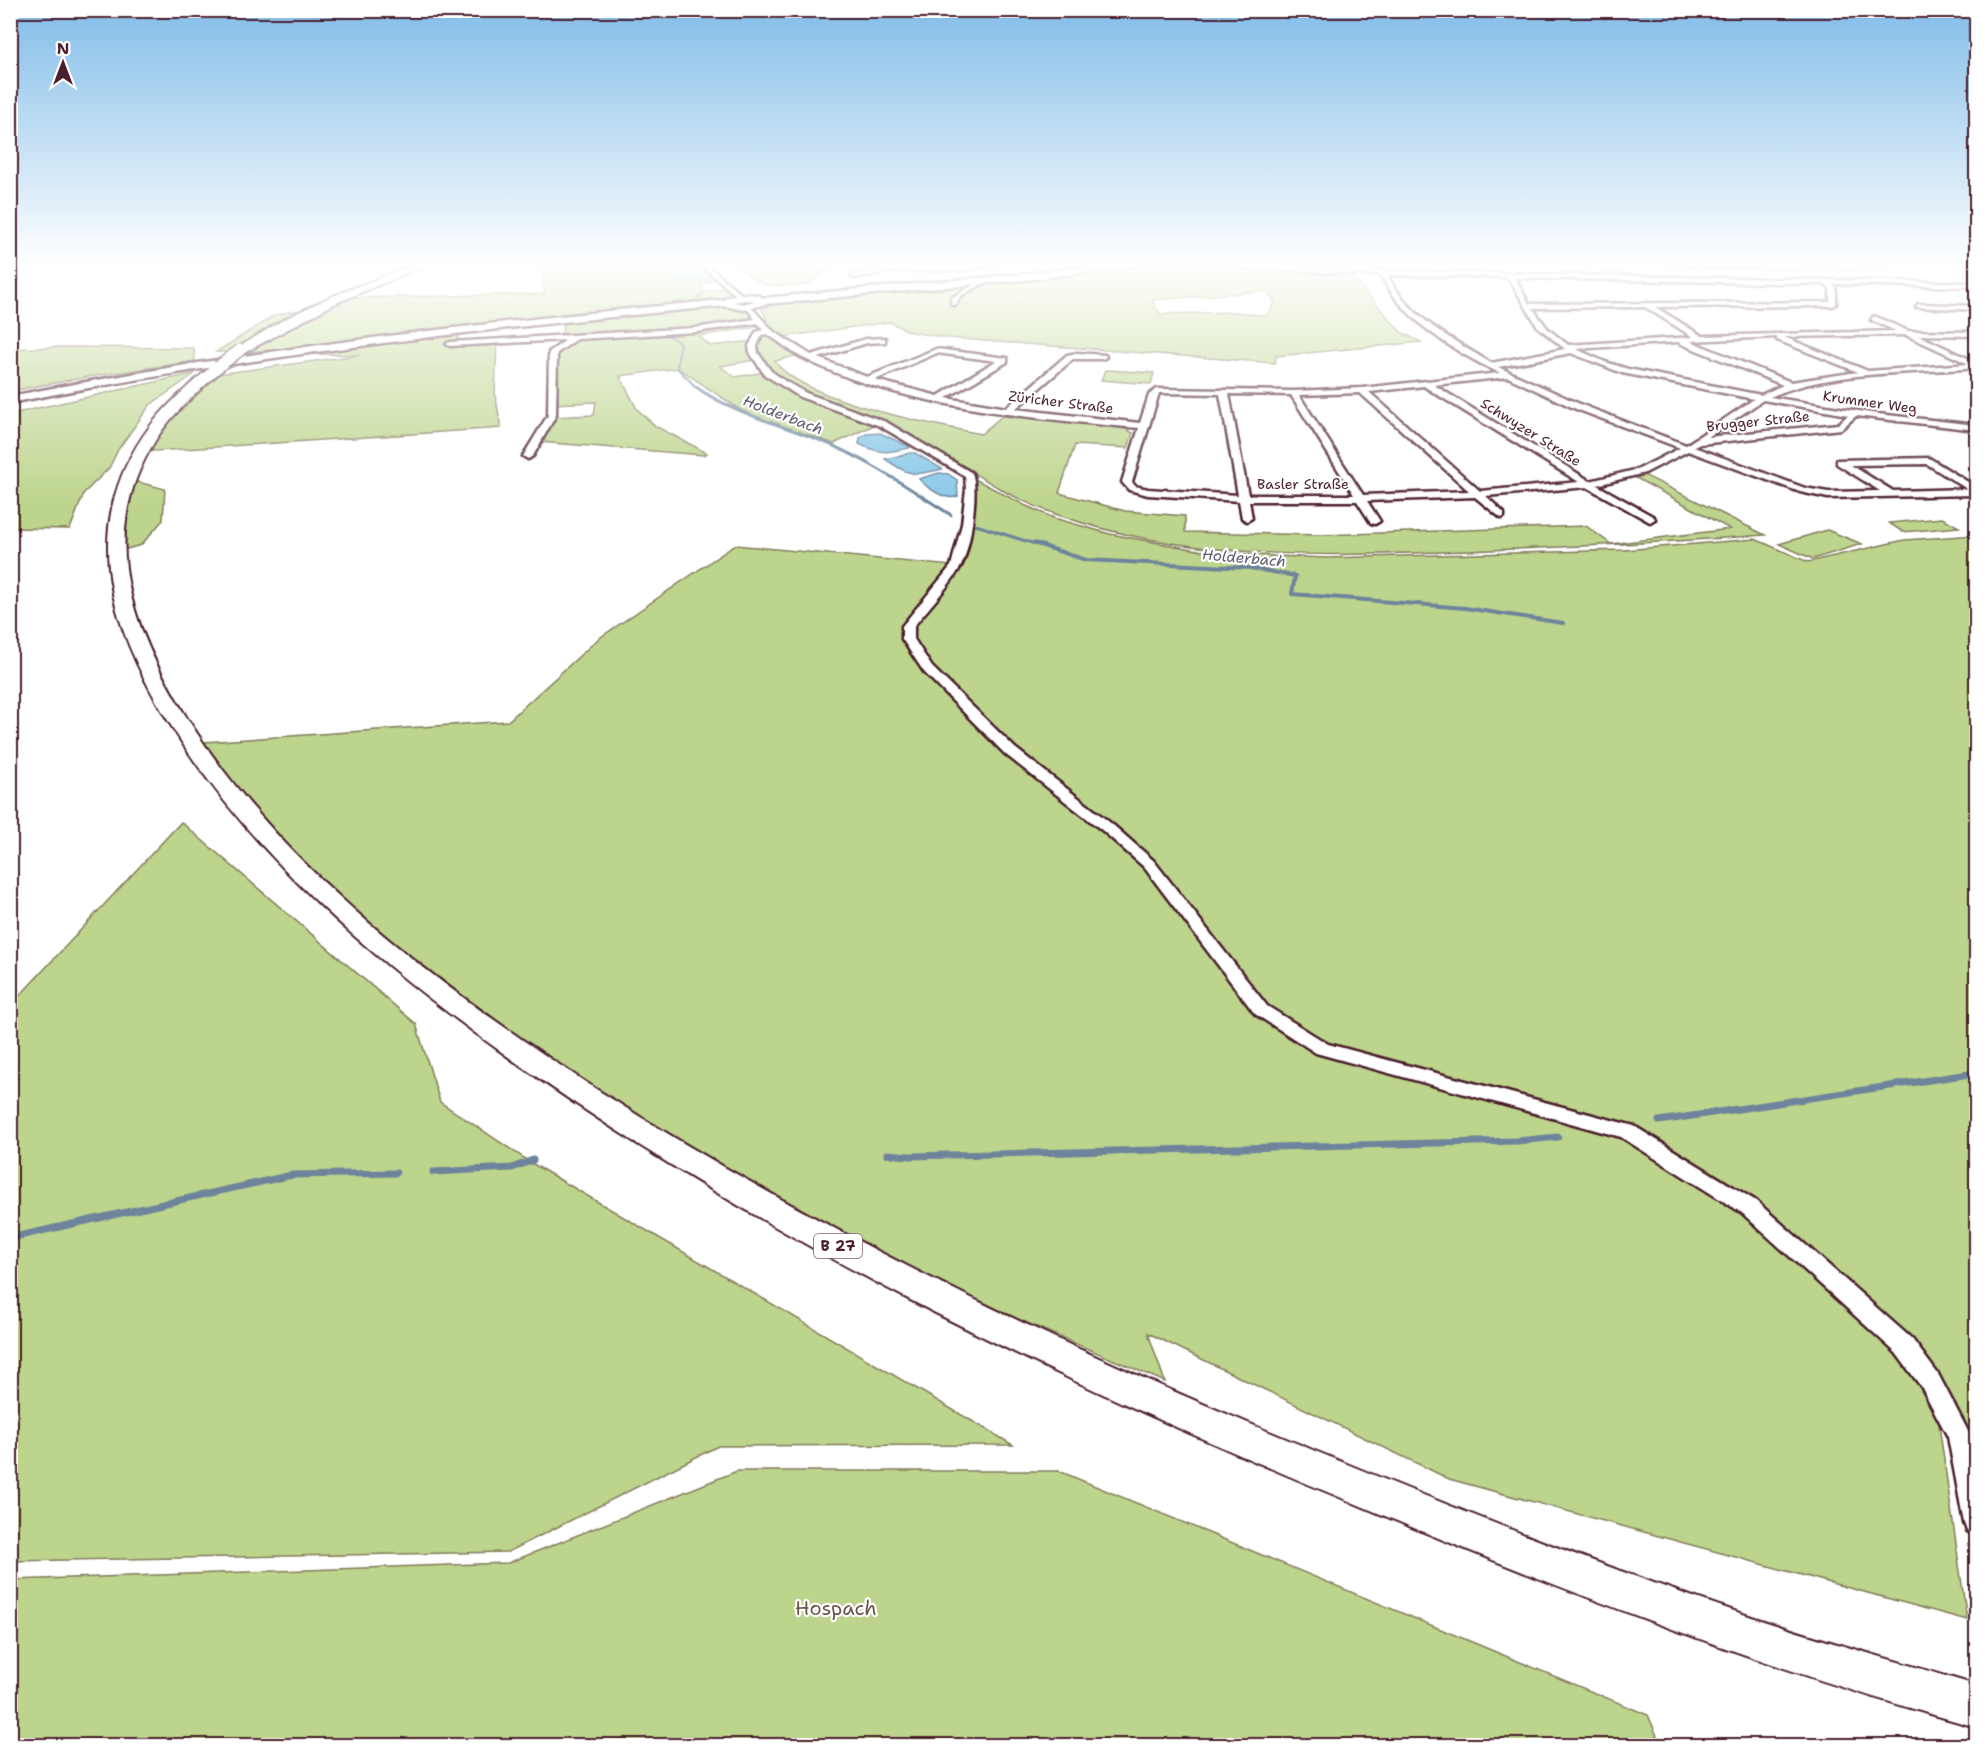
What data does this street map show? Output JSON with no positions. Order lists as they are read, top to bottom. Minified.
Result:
{"streets":{"main road":["B 27"],"street":["Züricher Straße","Krummer Weg","Brugger Straße","Schwyzer Straße","Basler Straße"]},"crossings":[["Züricher Straße","Basler Straße"],["Krummer Weg","Brugger Straße"],["Brugger Straße","Basler Straße"],["Schwyzer Straße","Basler Straße"]],"water":["Holderbach"],"parks":["Hospach"],"north":"top"}
